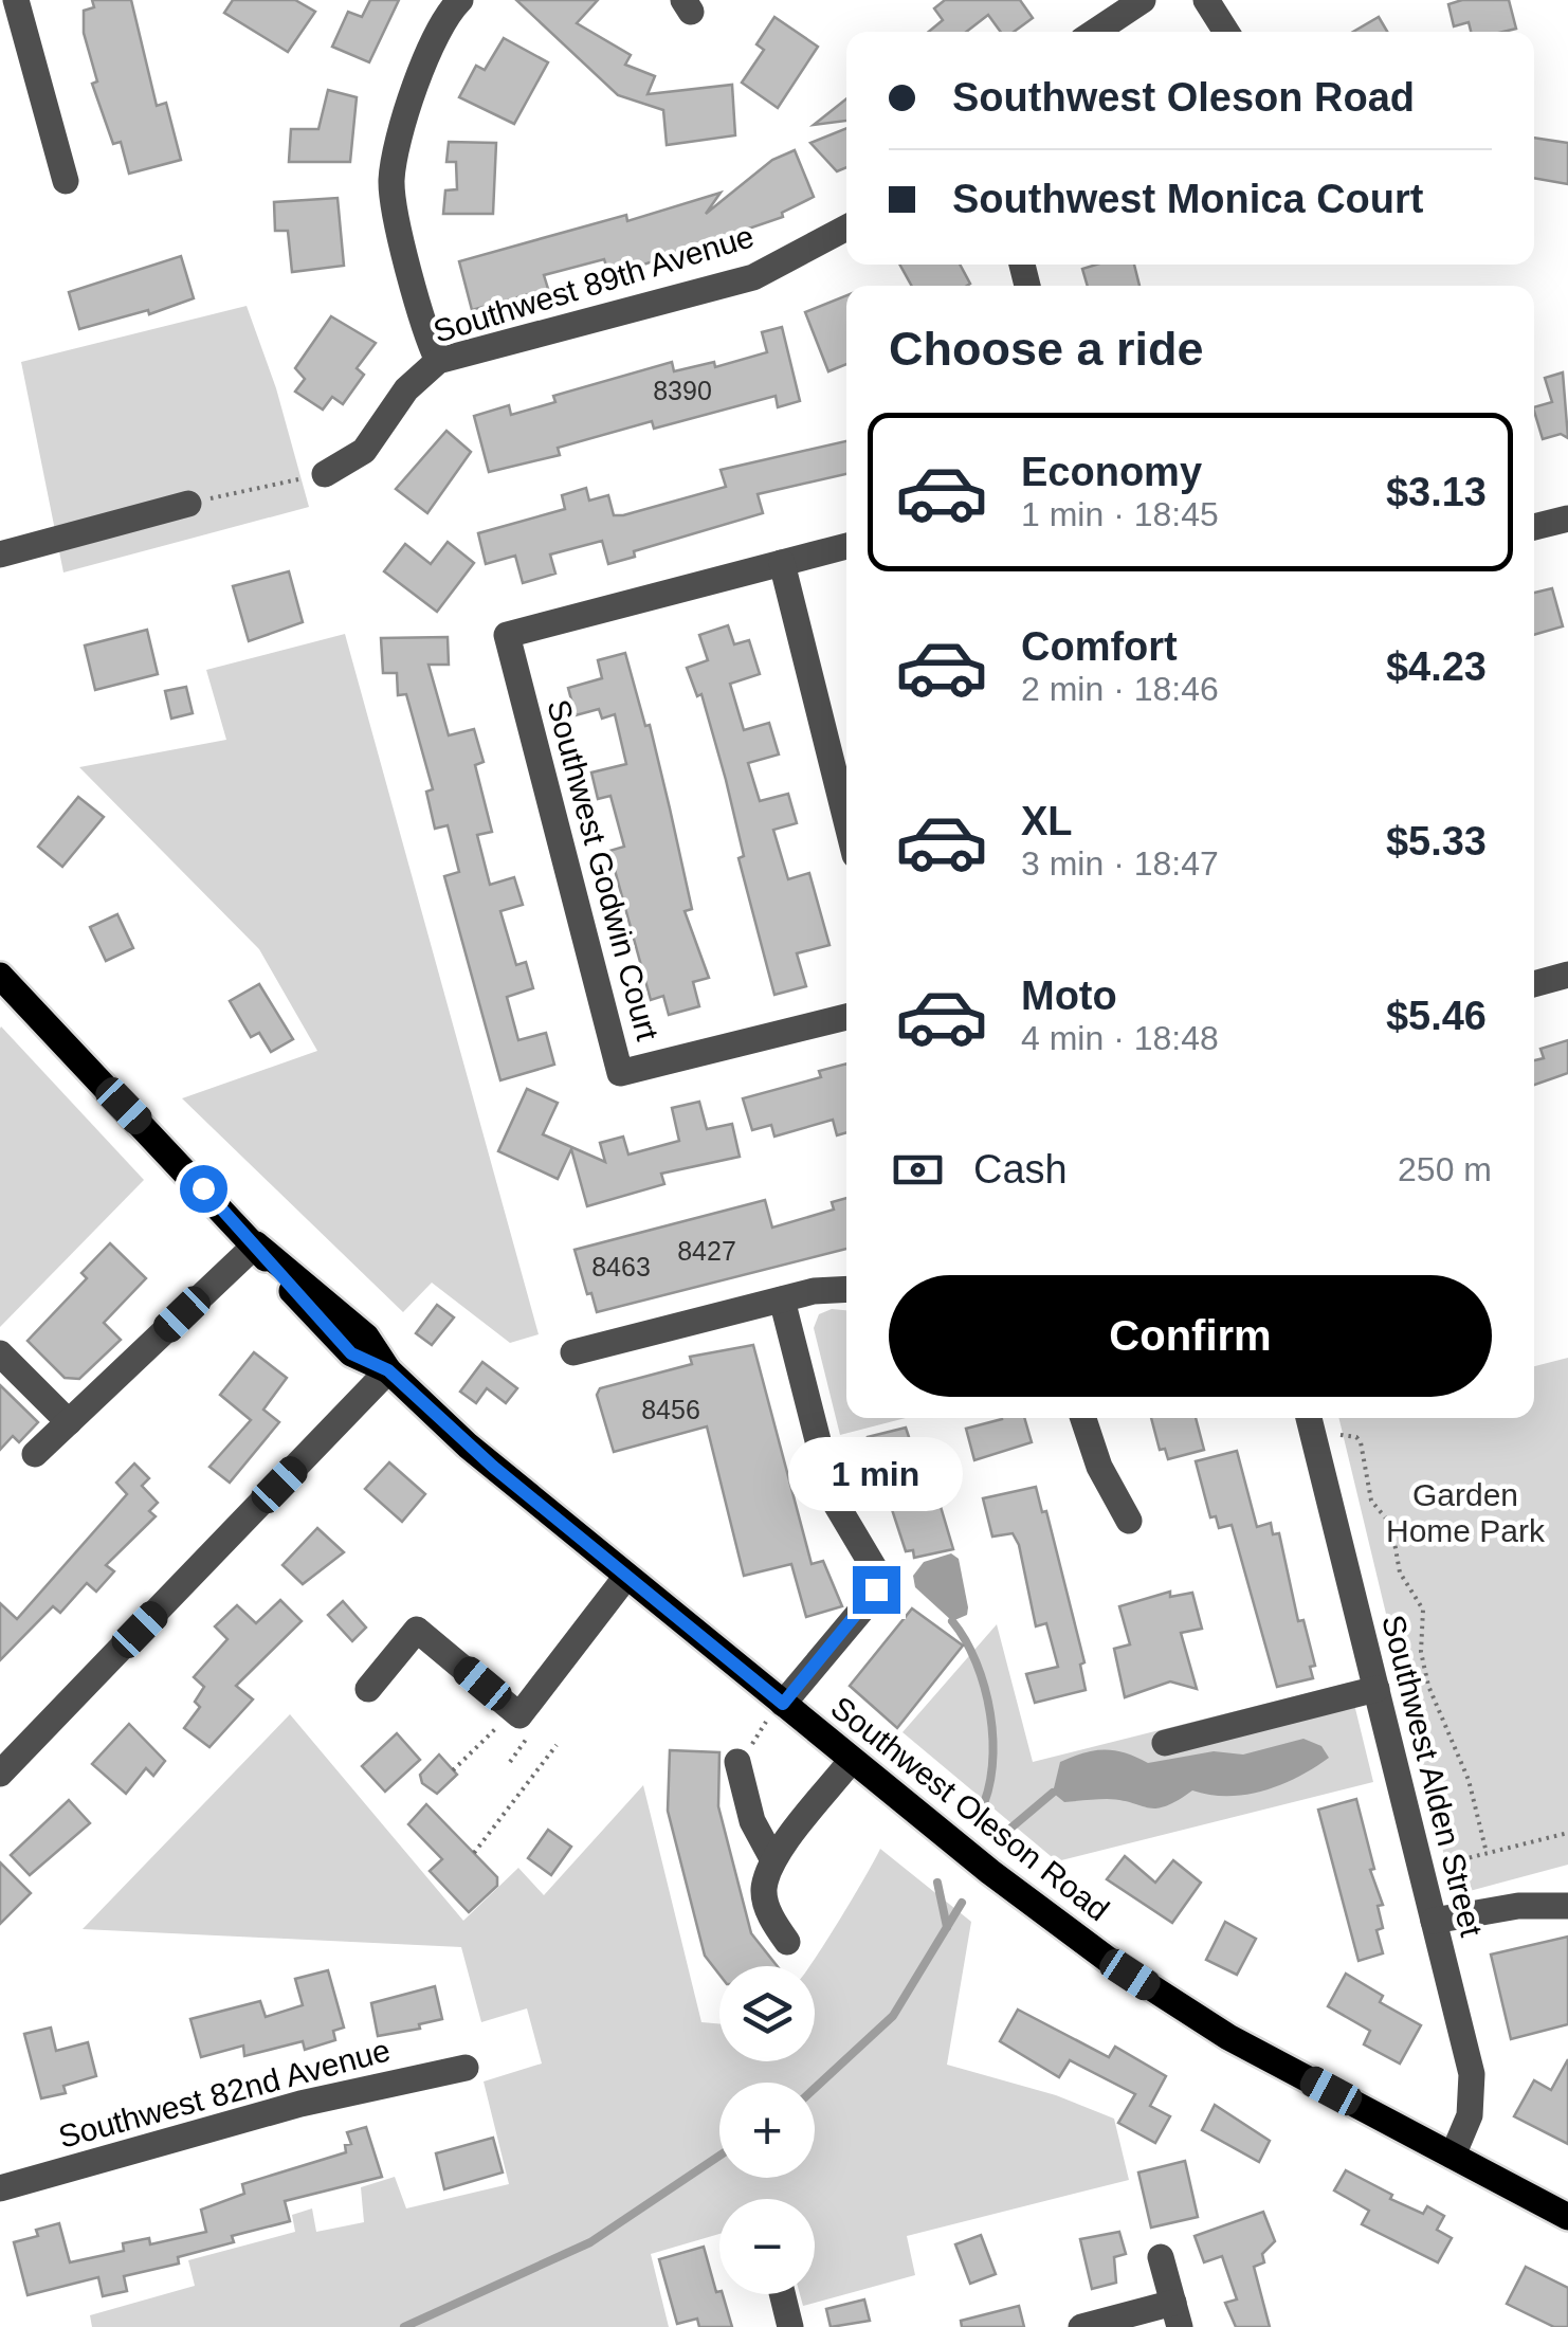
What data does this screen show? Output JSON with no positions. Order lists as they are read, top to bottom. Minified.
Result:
{"streets":{"main road":["Southwest Oleson Road"],"street":["Southwest 89th Avenue","Southwest Godwin Court","Southwest Alden Street","Southwest 82nd Avenue"]},"crossings":[["Southwest Alden Street","Southwest Oleson Road"]],"parks":["Garden Home Park"],"house_numbers":["8390","8427","8463","8456"],"page":{"banner":["Southwest Oleson Road","Southwest Monica Court"],"heading":"Choose a ride","list":[{"name":"Economy","note":"1 min · 18:45","value":"$3.13"},{"name":"Comfort","note":"2 min · 18:46","value":"$4.23"},{"name":"XL","note":"3 min · 18:47","value":"$5.33"},{"name":"Moto","note":"4 min · 18:48","value":"$5.46"}],"pay":["Cash","250 m"],"buttons":"Confirm","bubble":"1 min","map_buttons":["+","−"]}}
